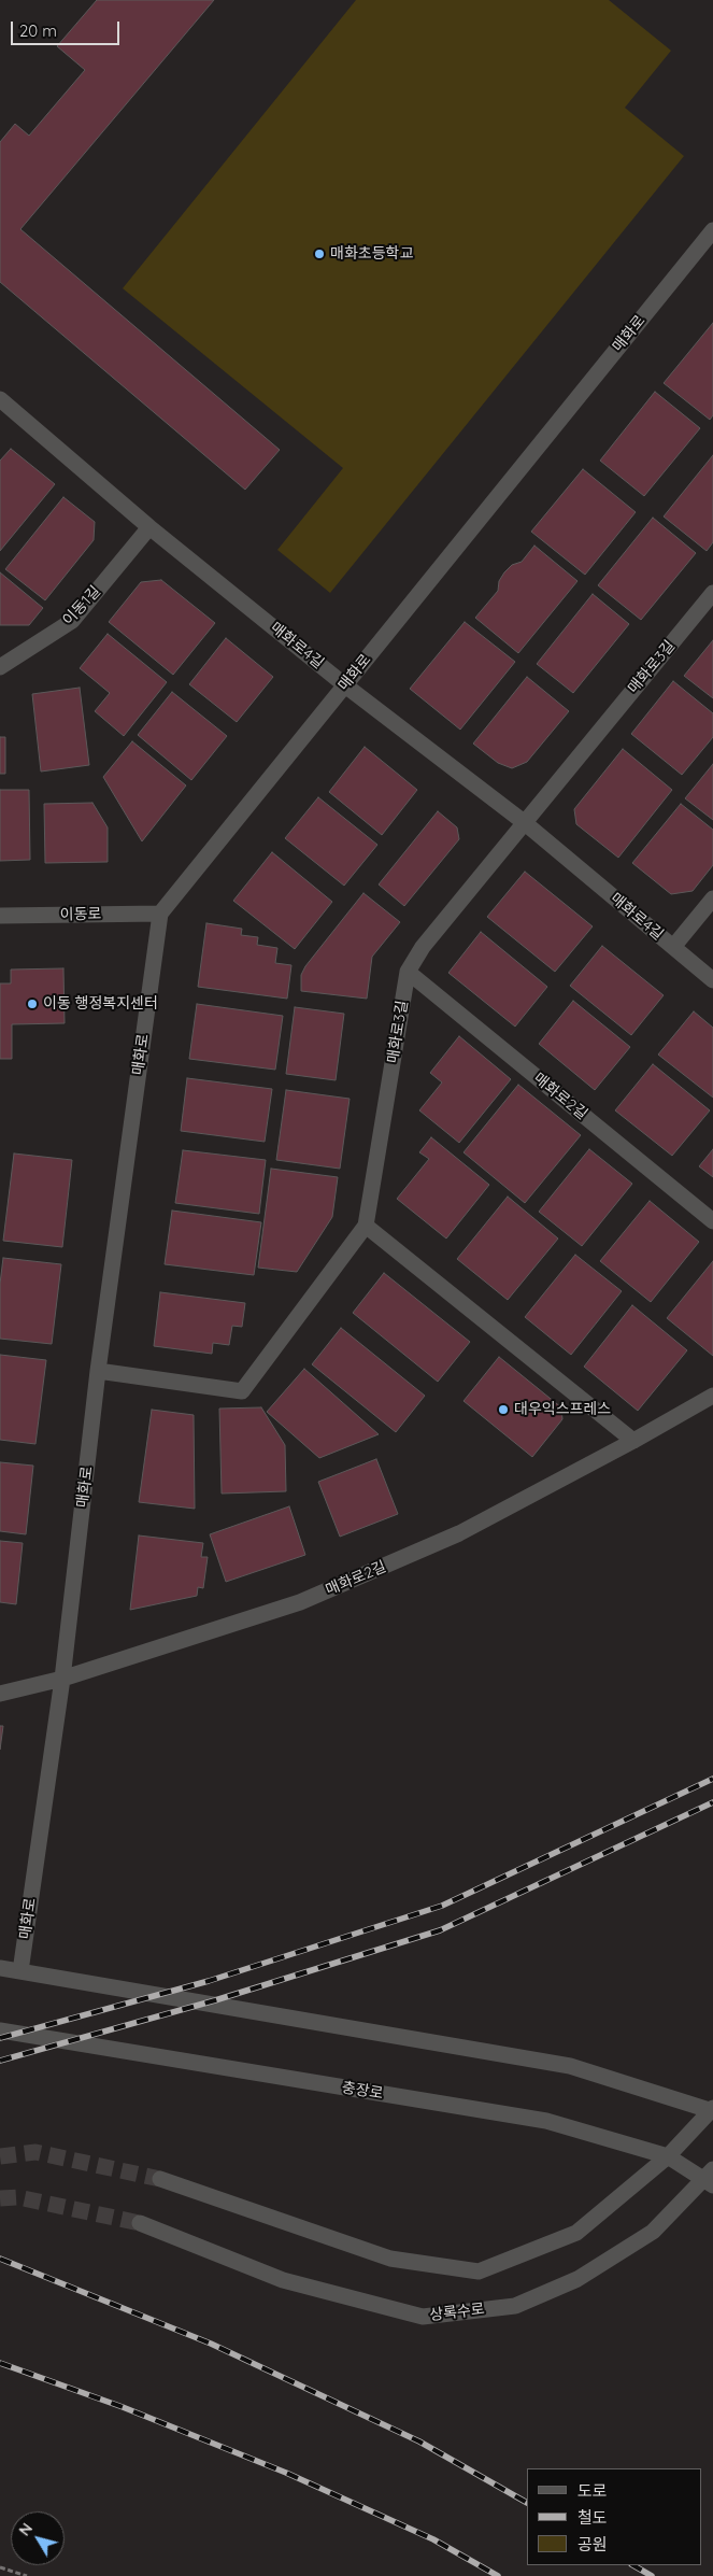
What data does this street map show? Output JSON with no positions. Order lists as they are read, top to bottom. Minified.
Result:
{"streets":{"street":["매화로","이동1길","매화로4길","매화로3길","이동로","매화로2길","충장로","상록수로"]},"crossings":[["매화로","매화로4길"],["매화로","매화로3길"],["매화로","이동로"],["매화로","매화로2길"],["이동1길","매화로4길"],["매화로4길","매화로3길"],["매화로3길","매화로2길"],["충장로","상록수로"]],"places":["매화초등학교","이동 행정복지센터","대우익스프레스"],"legend":["도로","철도","공원"],"scale_bar":"20 m","north":"top left"}
